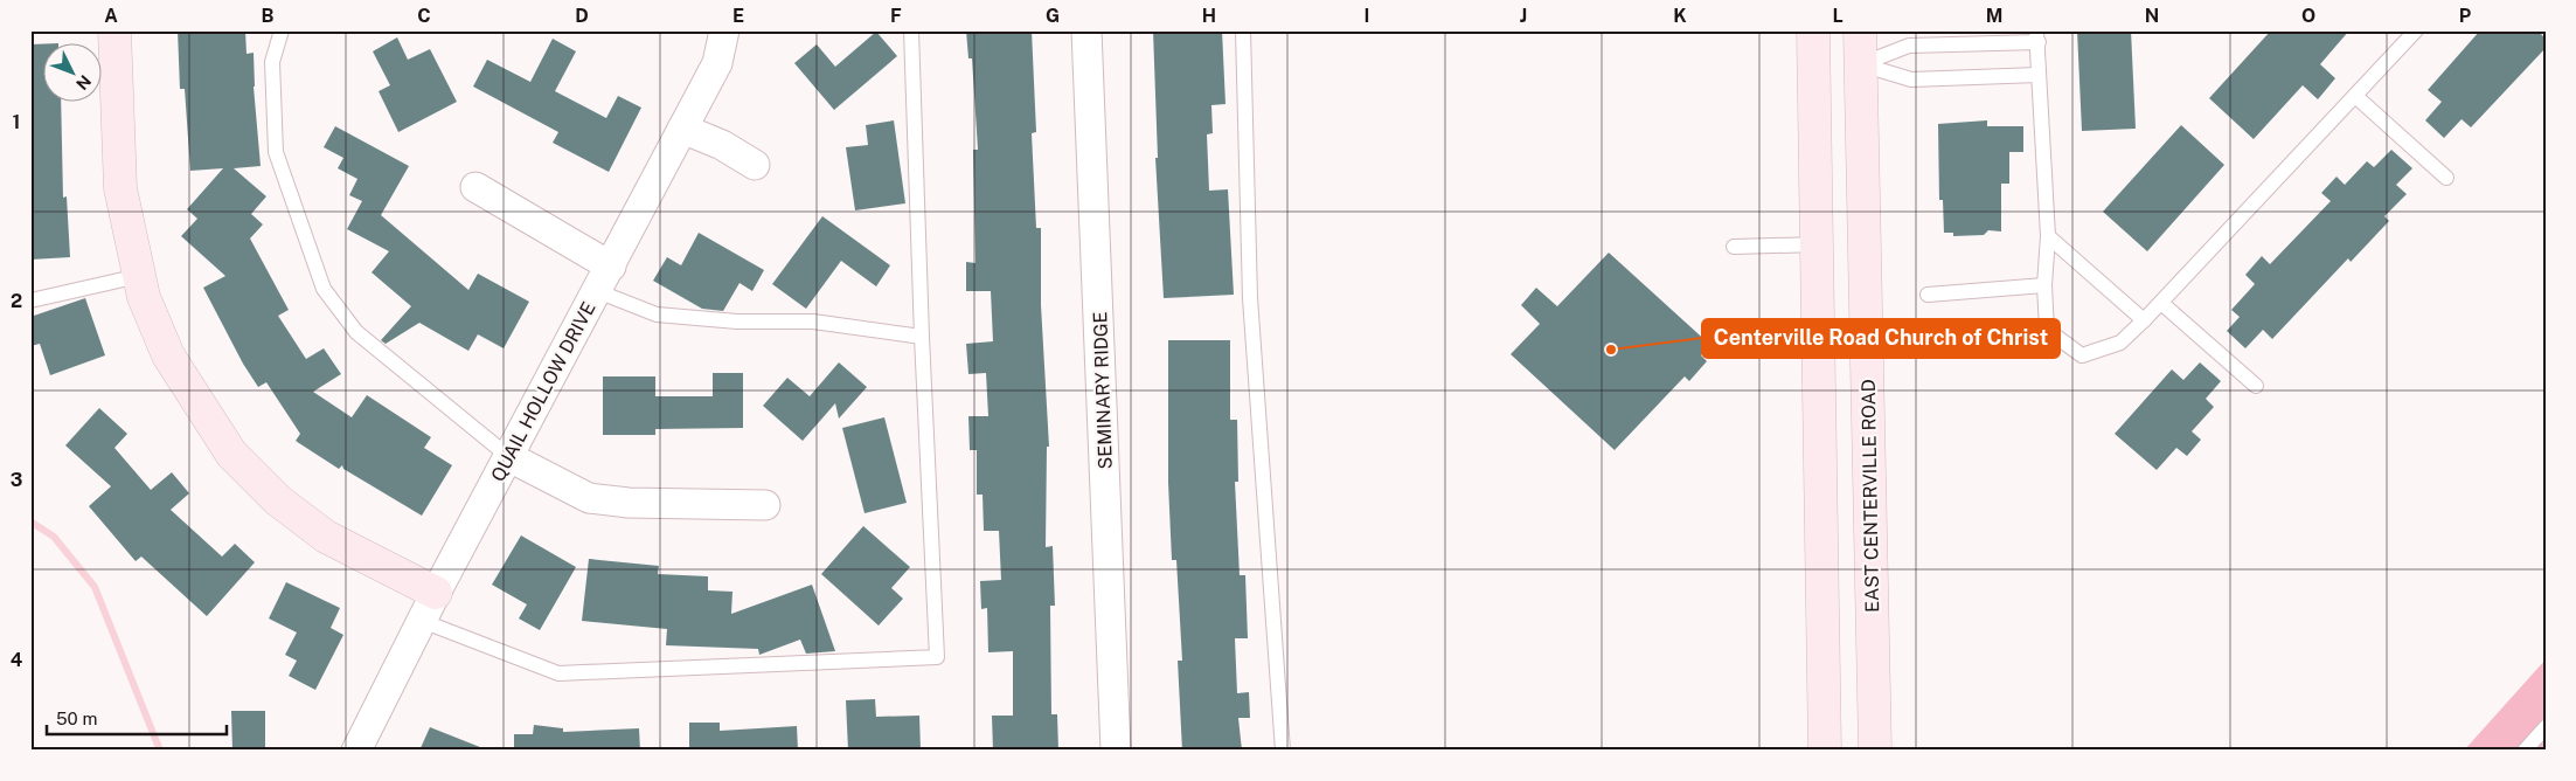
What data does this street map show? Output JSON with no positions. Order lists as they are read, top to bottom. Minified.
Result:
{"streets":{"main road":["EAST CENTERVILLE ROAD"],"street":["SEMINARY RIDGE","QUAIL HOLLOW DRIVE"]},"places":["Centerville Road Church of Christ"],"scale_bar":"50 m","north":"bottom right","grid":{"columns":["A","B","C","D","E","F","G","H","I","J","K","L","M","N","O","P"],"rows":["1","2","3","4"]}}
